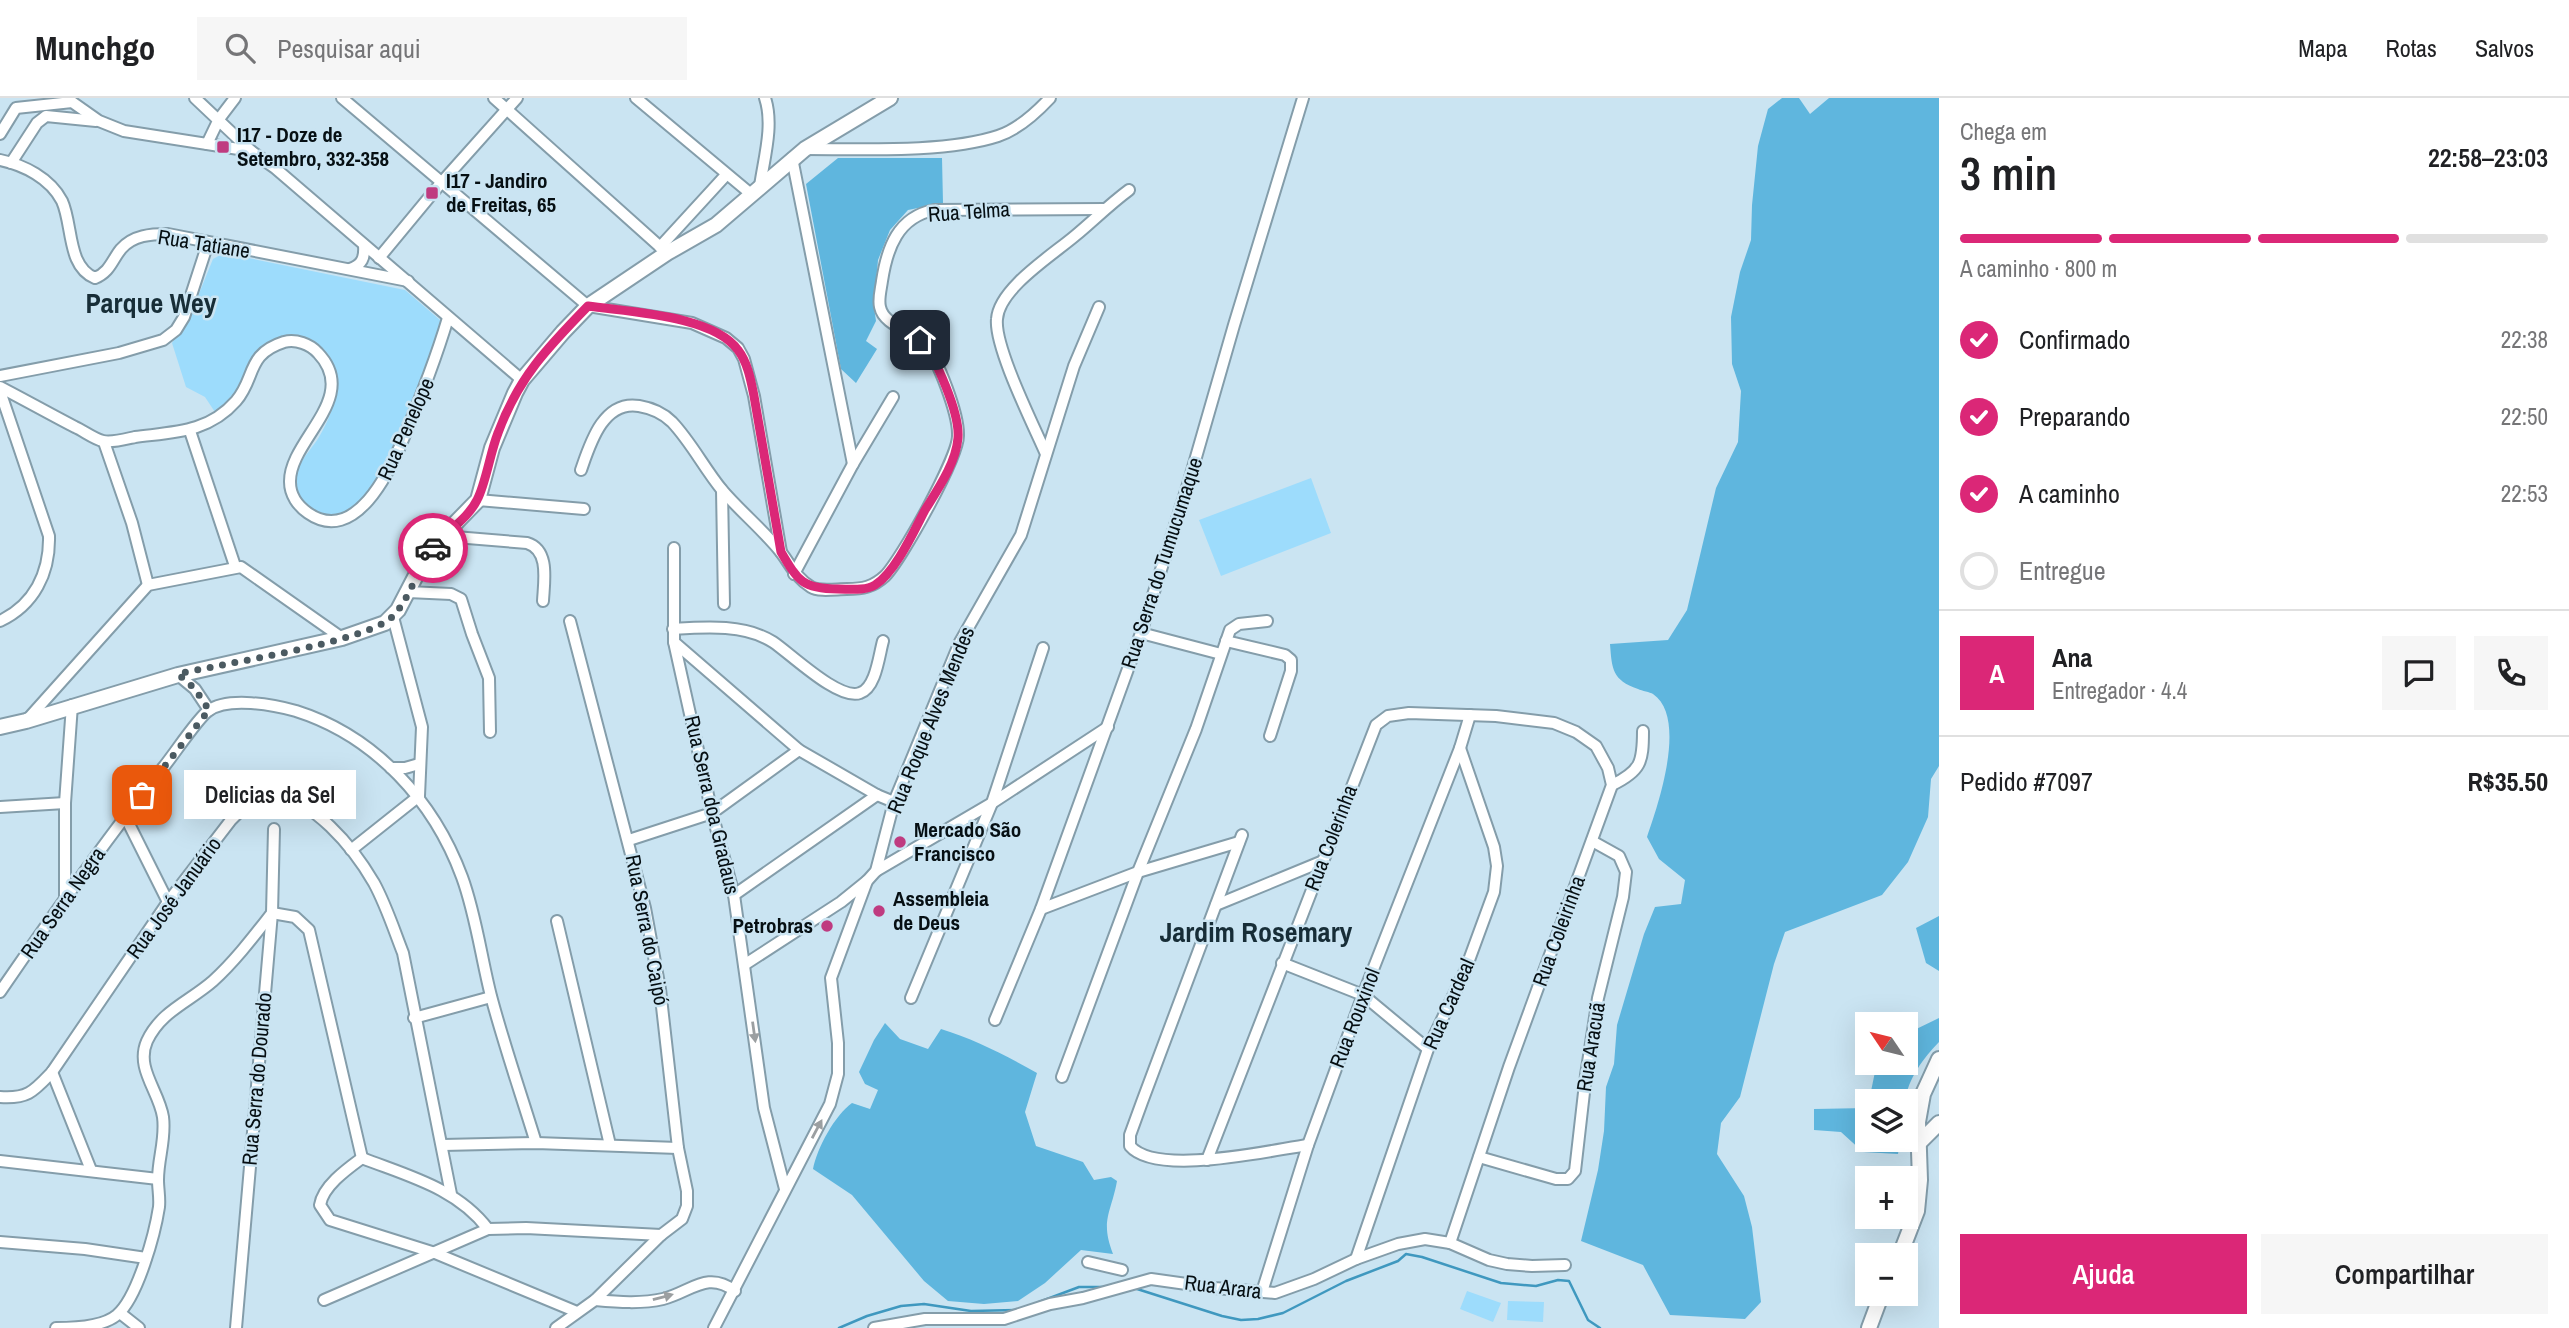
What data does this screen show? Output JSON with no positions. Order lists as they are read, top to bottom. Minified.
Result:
{"streets":{"street":["Rua Telma","Rua Tatiane","Rua Penelope","Rua Serra do Tumucumaque","Rua Roque Alves Mendes","Rua Serra doa Gradaus","Rua Colerinha","Rua José Januário","Rua Serra Negra","Rua Serra do Caipó","Rua Coleirinha","Rua Cardeal","Rua Rouxinol","Rua Aracuã","Rua Serra do Dourado","Rua Arara"]},"crossings":[["Rua Roque Alves Mendes","Rua Serra doa Gradaus"],["Rua Colerinha","Rua Rouxinol"],["Rua Coleirinha","Rua Aracuã"],["Rua Coleirinha","Rua Arara"],["Rua Cardeal","Rua Rouxinol"],["Rua Cardeal","Rua Arara"],["Rua Rouxinol","Rua Arara"]],"districts":["Parque Wey","Jardim Rosemary"],"places":{"transit":["I17 - Doze de Setembro, 332-358","I17 - Jandiro de Freitas, 65"],"other":["Delicias da Sel","Mercado São Francisco","Assembleia de Deus","Petrobras"]},"north":"top left","page":{"header":"Munchgo","search":"Pesquisar aqui","nav":["Mapa","Rotas","Salvos"],"heading":["3 min","Chega em","22:58–23:03"],"panel":["Ana","Entregador · 4.4","Pedido #7097","R$35.50"],"bar":"A caminho · 800 m","list":[["Confirmado","22:38"],["Preparando","22:50"],["A caminho","22:53"],"Entregue"],"round":"A","bubble":"Delicias da Sel","map_buttons":["+","−"],"buttons":["Ajuda","Compartilhar"]}}
